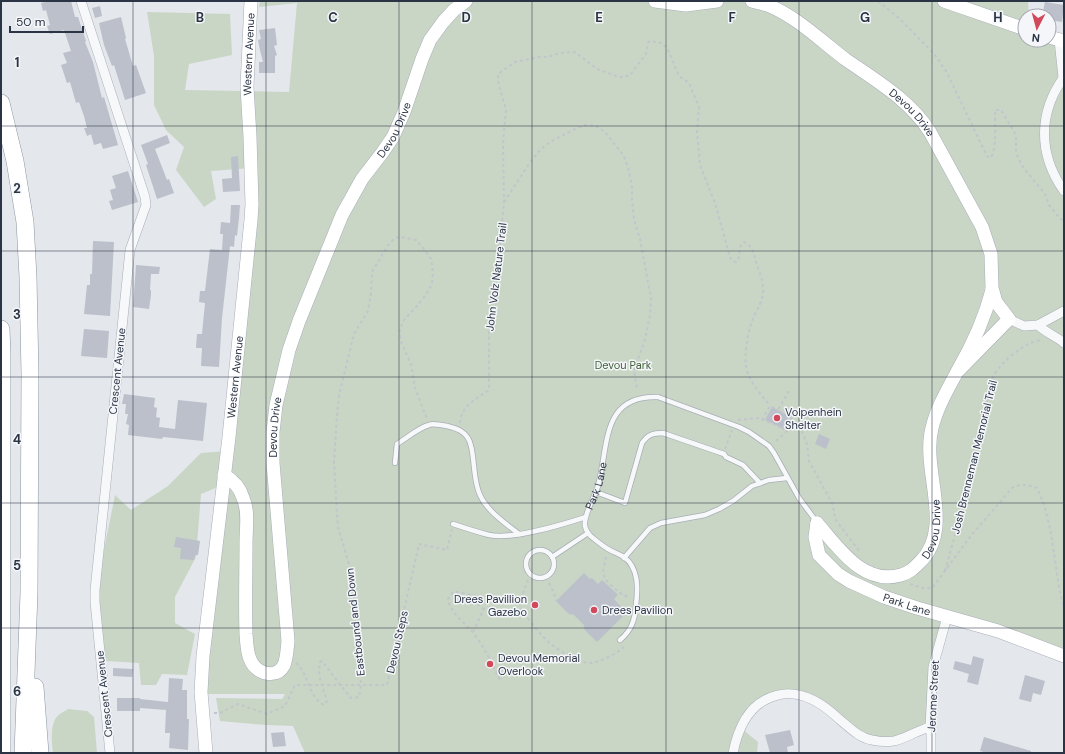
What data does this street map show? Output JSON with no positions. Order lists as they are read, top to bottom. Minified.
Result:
{"streets":{"street":["Western Avenue","Devou Drive","Crescent Avenue","Park Lane","Jerome Street"],"path":["John Volz Nature Trail","Josh Brenneman Memorial Trail","Eastbound and Down","Devou Steps"]},"crossings":[["Devou Drive","Park Lane"],["Devou Drive","Eastbound and Down"],["Park Lane","Jerome Street"],["Eastbound and Down","Devou Steps"]],"parks":["Devou Park"],"places":["Volpenhein Shelter","Drees Pavillion Gazebo","Drees Pavilion","Devou Memorial Overlook"],"scale_bar":"50 m","north":"bottom","grid":{"columns":["B","C","D","E","F","G","H"],"rows":["1","2","3","4","5","6"]}}
